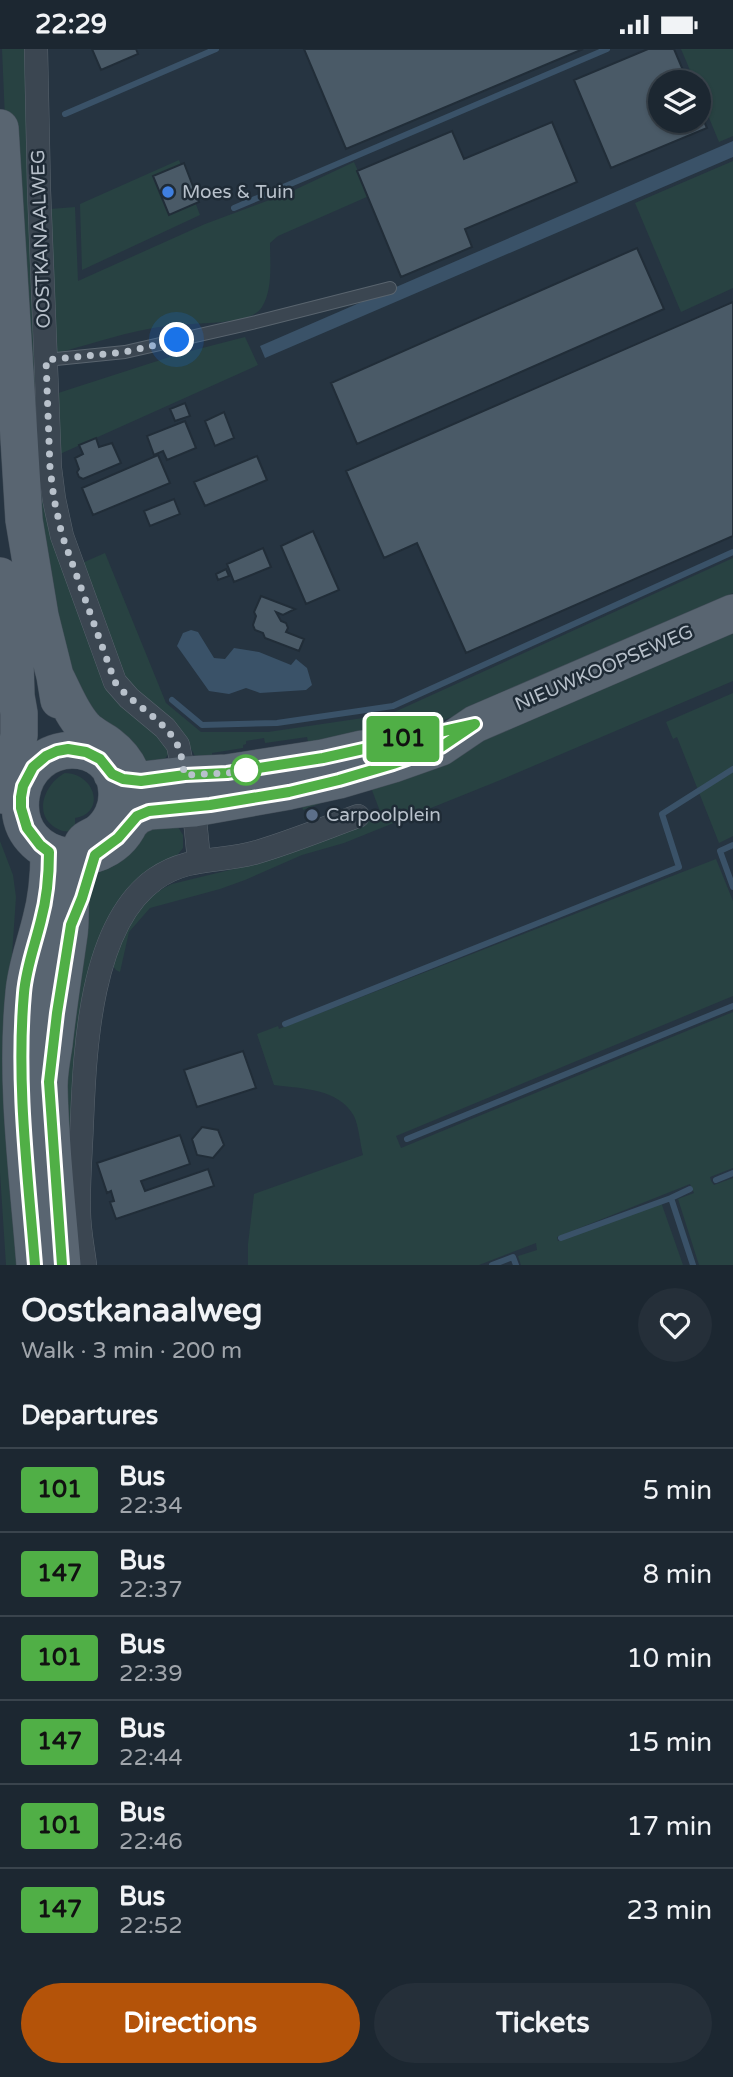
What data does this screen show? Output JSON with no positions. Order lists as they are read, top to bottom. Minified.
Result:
{"streets":{"main road":["OOSTKANAALWEG","NIEUWKOOPSEWEG"]},"crossings":[["OOSTKANAALWEG","NIEUWKOOPSEWEG"]],"places":["Moes & Tuin","Carpoolplein"],"lines":["bus line 101"],"page":{"status":"22:29","on_map":"101","heading":[["Oostkanaalweg","Walk · 3 min · 200 m"],"Departures"],"list":[{"mark":"101","name":"Bus","note":"22:34","value":"5 min"},{"mark":"147","name":"Bus","note":"22:37","value":"8 min"},{"mark":"101","name":"Bus","note":"22:39","value":"10 min"},{"mark":"147","name":"Bus","note":"22:44","value":"15 min"},{"mark":"101","name":"Bus","note":"22:46","value":"17 min"},{"mark":"147","name":"Bus","note":"22:52","value":"23 min"}],"buttons":["Directions","Tickets"]}}
